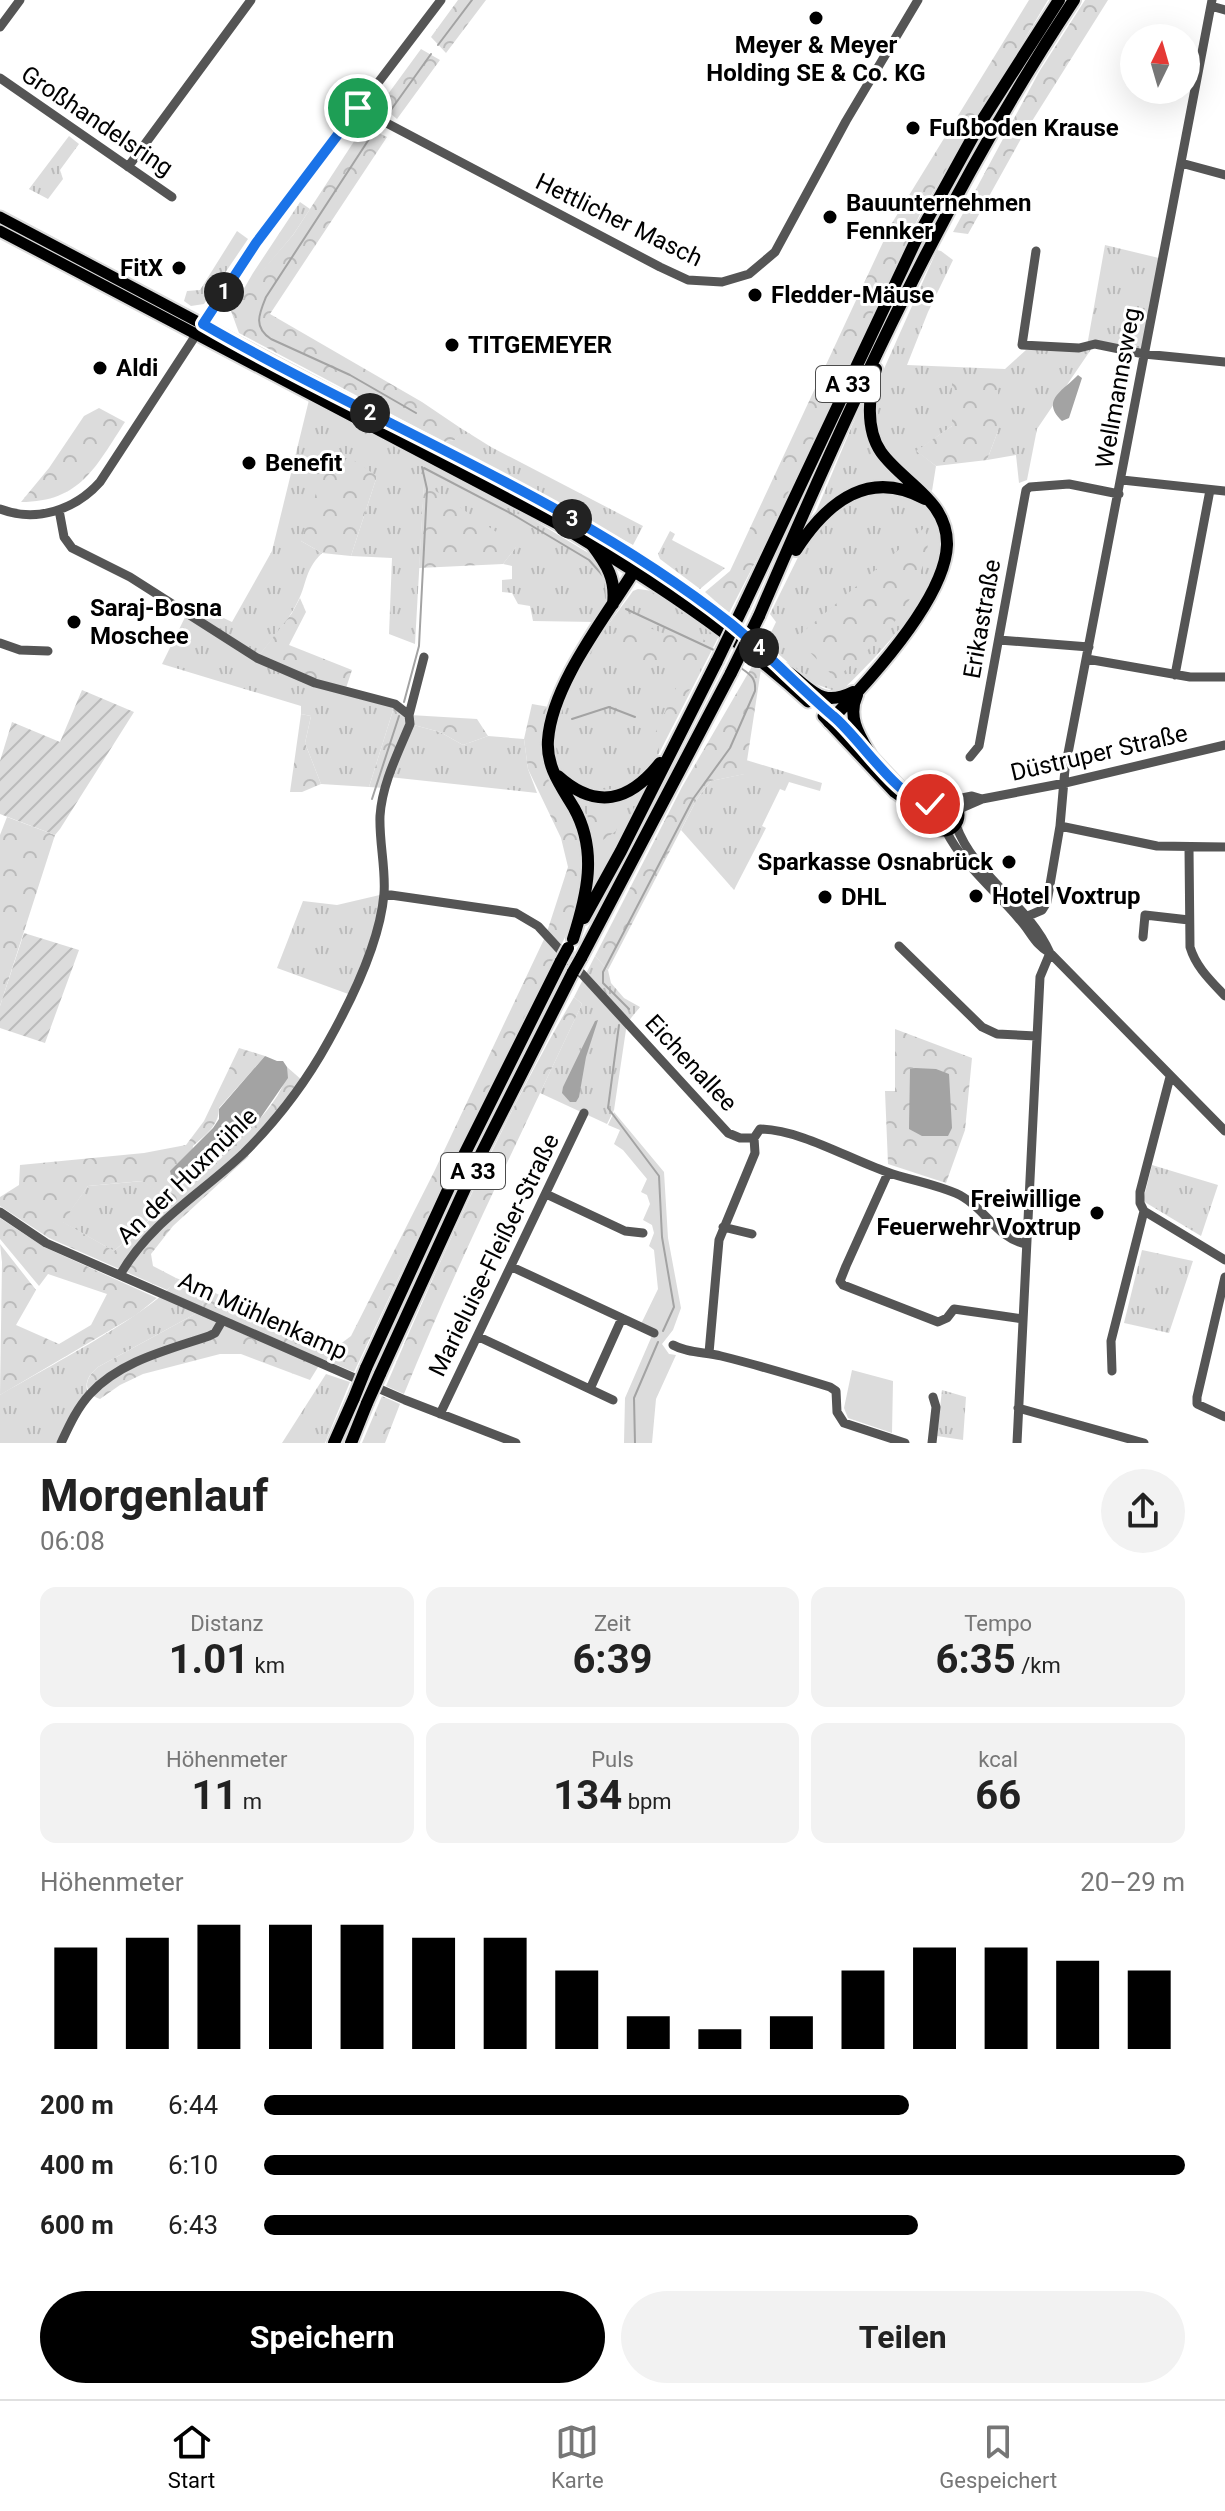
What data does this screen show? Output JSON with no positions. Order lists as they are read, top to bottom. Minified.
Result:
{"streets":{"highway":["A 33"],"street":["Großhandelsring","Hettlicher Masch","Wellmannsweg","Erikastraße","Düstruper Straße","Eichenallee","An der Huxmühle","Marieluise-Fleißer-Straße","Am Mühlenkamp"]},"crossings":[["Wellmannsweg","Erikastraße"],["Wellmannsweg","Düstruper Straße"],["Eichenallee","An der Huxmühle"],["An der Huxmühle","Am Mühlenkamp"],["Marieluise-Fleißer-Straße","Am Mühlenkamp"]],"places":["Meyer & Meyer Holding SE & Co. KG","Fußboden Krause","Bauunternehmen Fennker","FitX","Fledder-Mäuse","TITGEMEYER","Aldi","Benefit","Saraj-Bosna Moschee","Sparkasse Osnabrück","Hotel Voxtrup","DHL","Freiwillige Feuerwehr Voxtrup"],"north":"top","page":{"pins":["1","2","3","4"],"heading":["Morgenlauf","06:08"],"stats":[["Distanz","1.01 km"],["Zeit","6:39"],["Tempo","6:35 /km"],["Höhenmeter","11 m"],["Puls","134 bpm"],["kcal","66"]],"chart":["Höhenmeter","20–29 m"],"list":[{"name":"200 m","note":"6:44"},{"name":"400 m","note":"6:10"},{"name":"600 m","note":"6:43"}],"buttons":["Speichern","Teilen"],"tabs":["Start","Karte","Gespeichert"]}}
